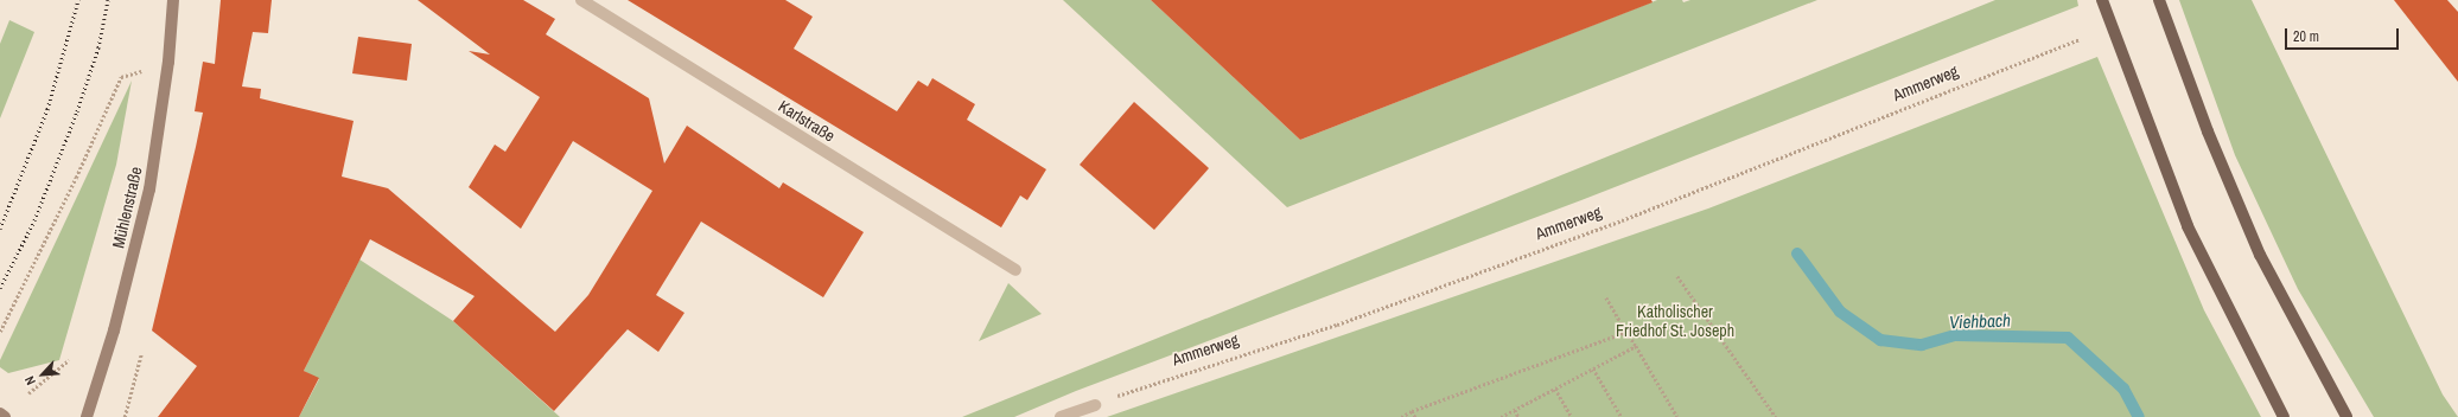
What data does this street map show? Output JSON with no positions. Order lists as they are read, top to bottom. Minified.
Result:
{"streets":{"street":["Karlstraße","Mühlenstraße"],"path":["Ammerweg"]},"water":["Viehbach"],"parks":["Katholischer Friedhof St. Joseph"],"scale_bar":"20 m","north":"bottom left"}
